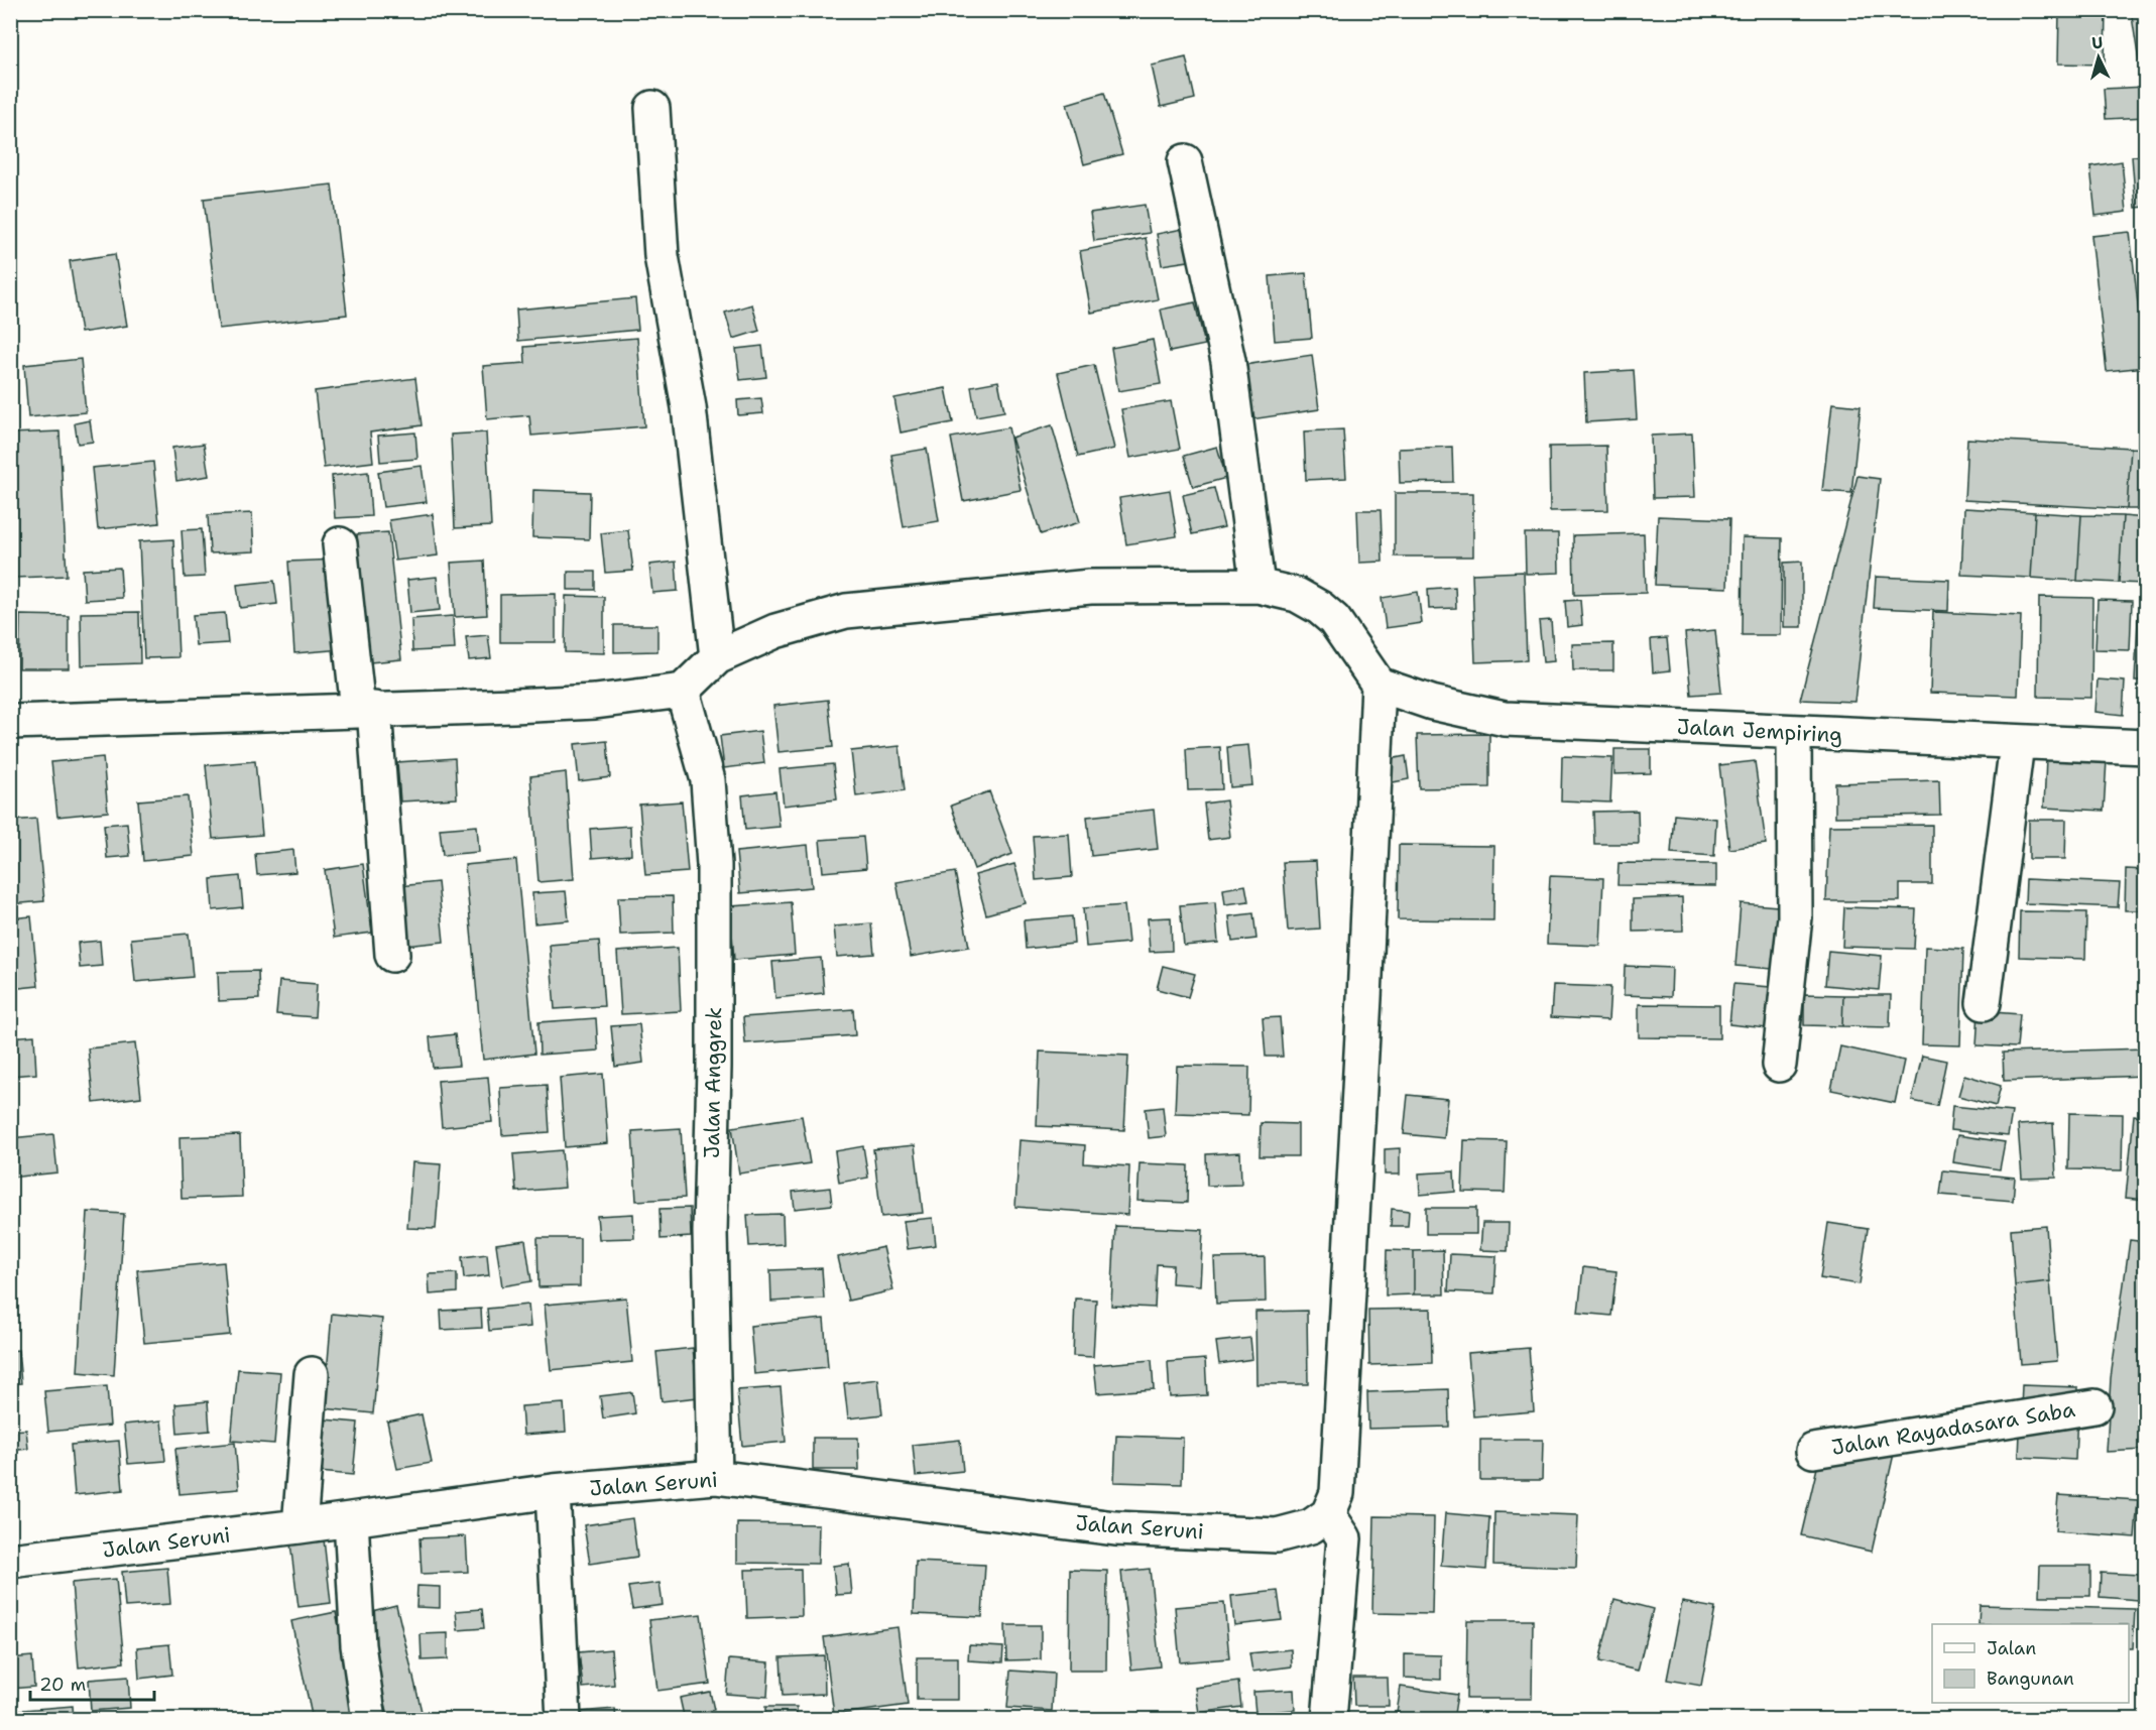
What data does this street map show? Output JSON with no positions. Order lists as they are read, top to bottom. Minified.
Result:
{"streets":{"street":["Jalan Jempiring","Jalan Anggrek","Jalan Rayadasara Saba","Jalan Seruni"]},"crossings":[["Jalan Anggrek","Jalan Seruni"]],"legend":["Jalan","Bangunan"],"scale_bar":"20 m","north":"top"}
